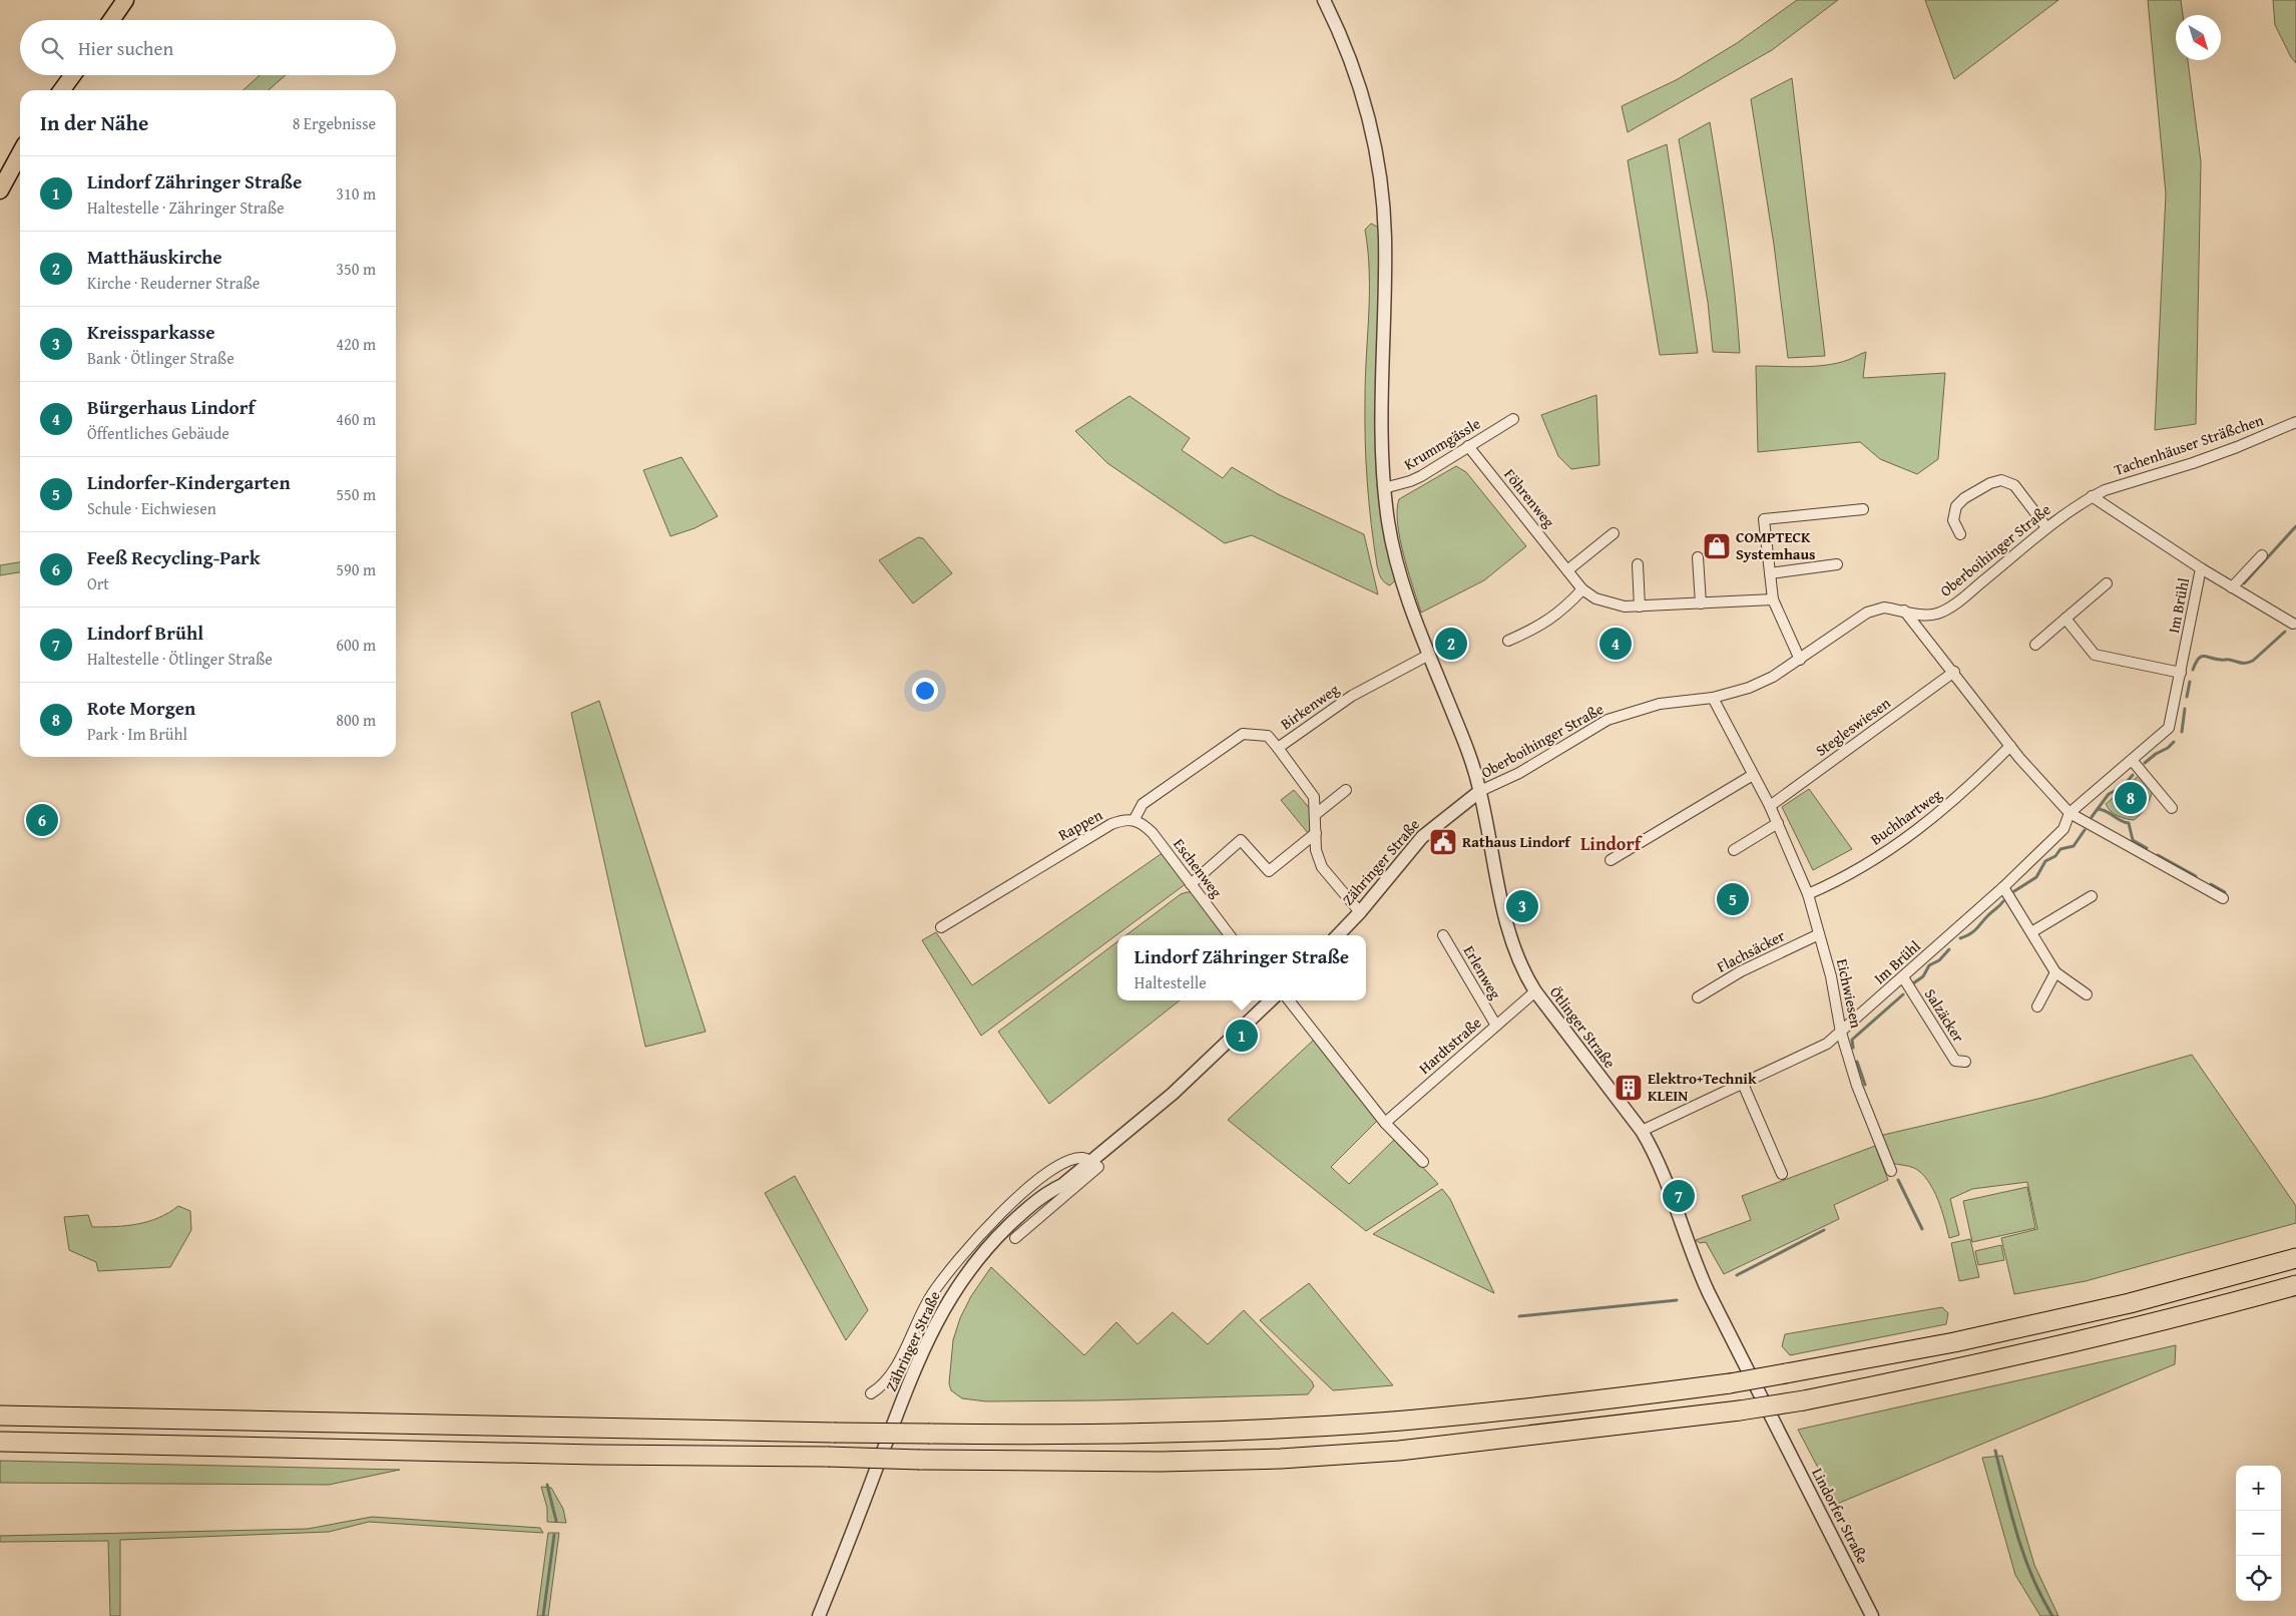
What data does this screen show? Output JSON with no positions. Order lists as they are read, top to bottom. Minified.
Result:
{"streets":{"street":["Krummgässle","Tachenhäuser Sträßchen","Föhrenweg","Oberboihinger Straße","Im Brühl","Birkenweg","Stegleswiesen","Buchhartweg","Rappen","Zähringer Straße","Eschenweg","Flachsäcker","Erlenweg","Eichwiesen","Salzäcker","Ötlinger Straße","Hardtstraße","Lindorfer Straße"]},"crossings":[["Krummgässle","Föhrenweg"],["Krummgässle","Ötlinger Straße"],["Tachenhäuser Sträßchen","Oberboihinger Straße"],["Tachenhäuser Sträßchen","Im Brühl"],["Oberboihinger Straße","Im Brühl"],["Oberboihinger Straße","Zähringer Straße"],["Oberboihinger Straße","Eichwiesen"],["Oberboihinger Straße","Ötlinger Straße"],["Im Brühl","Eichwiesen"],["Im Brühl","Salzäcker"],["Im Brühl","Ötlinger Straße"],["Birkenweg","Zähringer Straße"],["Birkenweg","Ötlinger Straße"],["Stegleswiesen","Eichwiesen"],["Buchhartweg","Eichwiesen"],["Rappen","Eschenweg"],["Zähringer Straße","Ötlinger Straße"],["Flachsäcker","Eichwiesen"],["Erlenweg","Hardtstraße"],["Ötlinger Straße","Hardtstraße"],["Ötlinger Straße","Lindorfer Straße"]],"districts":["Lindorf"],"places":{"shop":["COMPTECK Systemhaus"],"public building":["Rathaus Lindorf"],"building":["Elektro+Technik KLEIN"]},"north":"bottom right","page":{"search":"Hier suchen","heading":["In der Nähe","8 Ergebnisse"],"list":[{"mark":"1","name":"Lindorf Zähringer Straße","note":"Haltestelle · Zähringer Straße","value":"310 m"},{"mark":"2","name":"Matthäuskirche","note":"Kirche · Reuderner Straße","value":"350 m"},{"mark":"3","name":"Kreissparkasse","note":"Bank · Ötlinger Straße","value":"420 m"},{"mark":"4","name":"Bürgerhaus Lindorf","note":"Öffentliches Gebäude","value":"460 m"},{"mark":"5","name":"Lindorfer-Kindergarten","note":"Schule · Eichwiesen","value":"550 m"},{"mark":"6","name":"Feeß Recycling-Park","note":"Ort","value":"590 m"},{"mark":"7","name":"Lindorf Brühl","note":"Haltestelle · Ötlinger Straße","value":"600 m"},{"mark":"8","name":"Rote Morgen","note":"Park · Im Brühl","value":"800 m"}],"pins":["2","4","8","6","5","3","1","7"],"popup":["Lindorf Zähringer Straße","Haltestelle"],"map_buttons":["+","−"]}}
